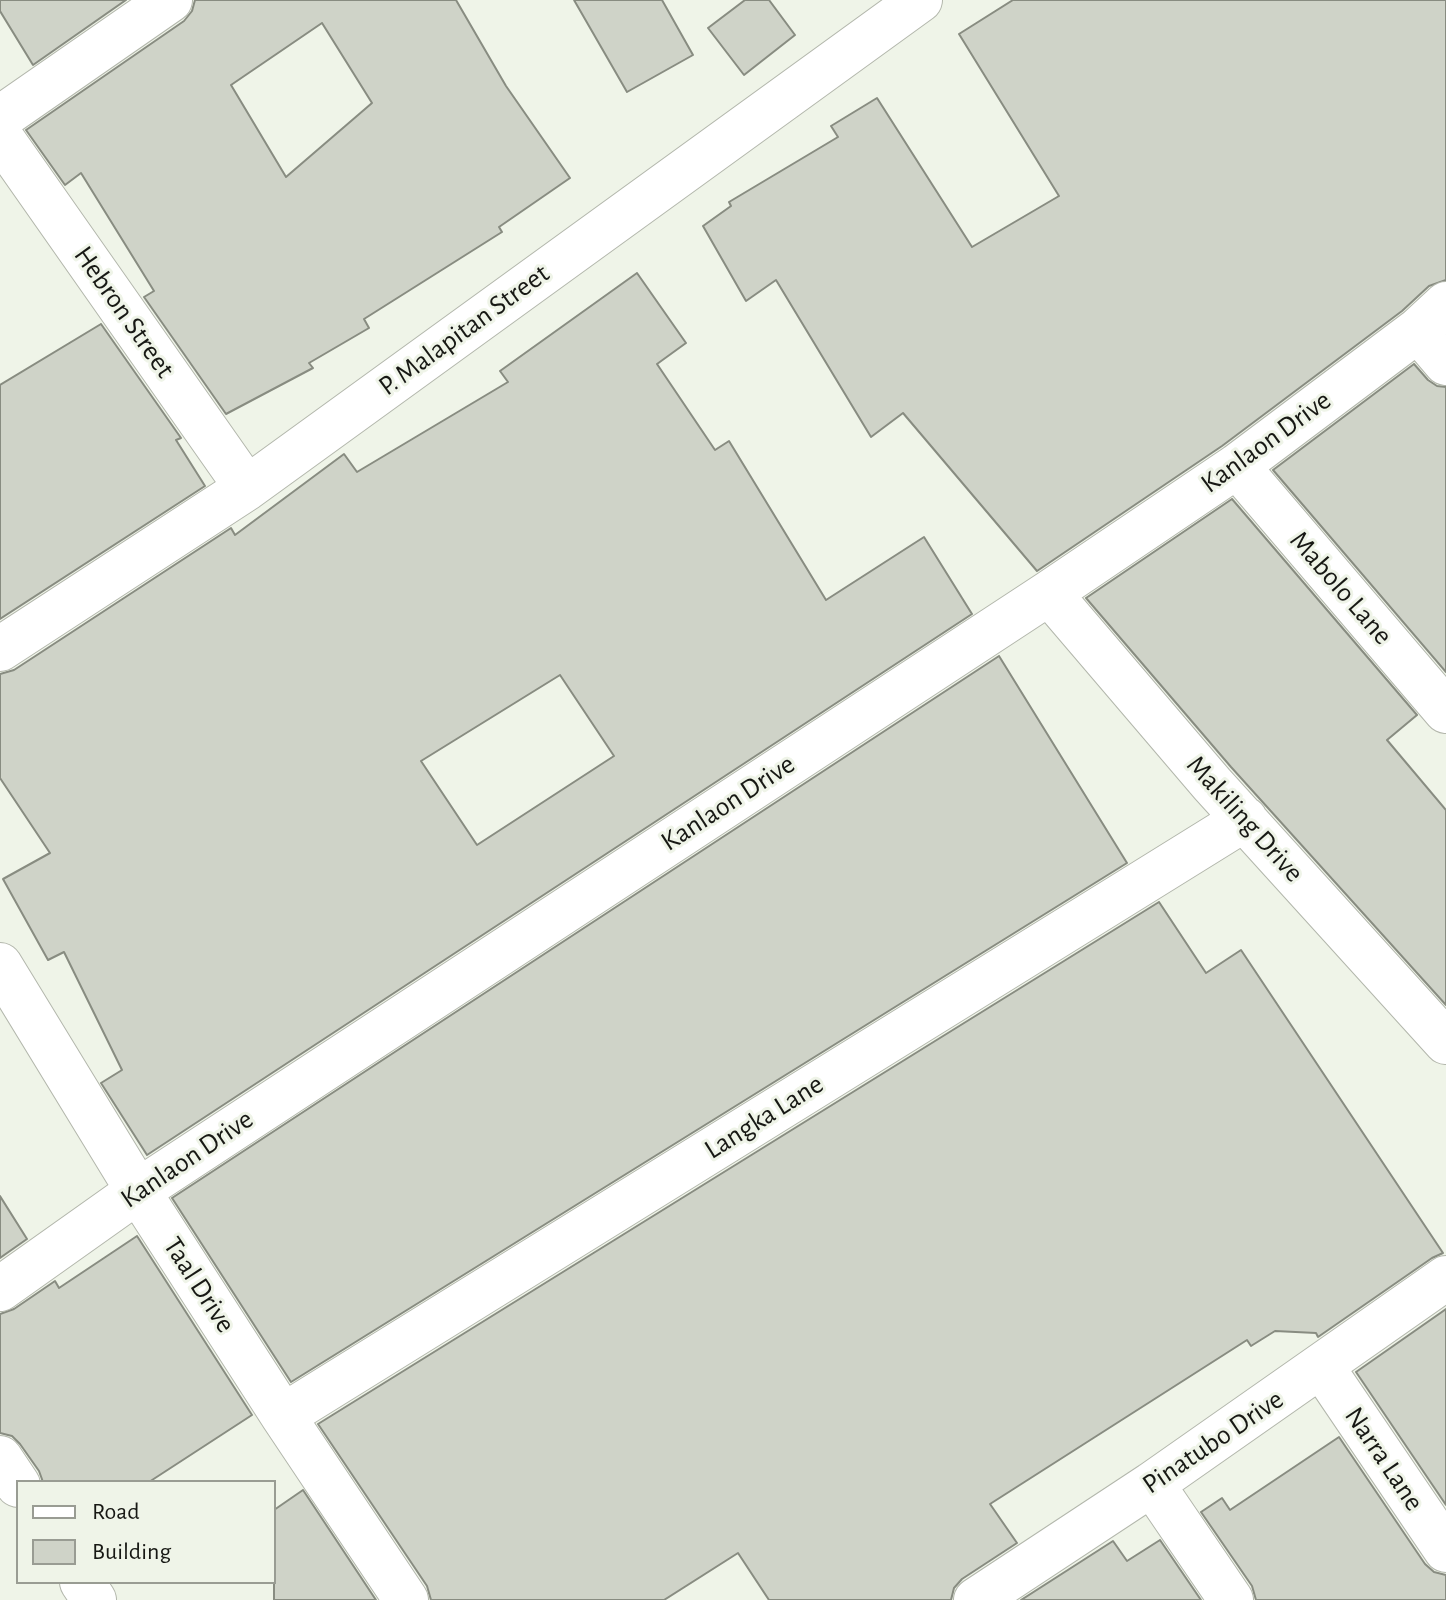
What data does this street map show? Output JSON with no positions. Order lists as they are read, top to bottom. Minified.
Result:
{"streets":{"street":["Hebron Street","P. Malapitan Street","Kanlaon Drive","Mabolo Lane","Makiling Drive","Langka Lane","Taal Drive","Pinatubo Drive","Narra Lane"]},"crossings":[["Hebron Street","P. Malapitan Street"],["Kanlaon Drive","Mabolo Lane"],["Kanlaon Drive","Makiling Drive"],["Kanlaon Drive","Taal Drive"],["Makiling Drive","Langka Lane"],["Langka Lane","Taal Drive"],["Pinatubo Drive","Narra Lane"]],"legend":["Road","Building"]}
